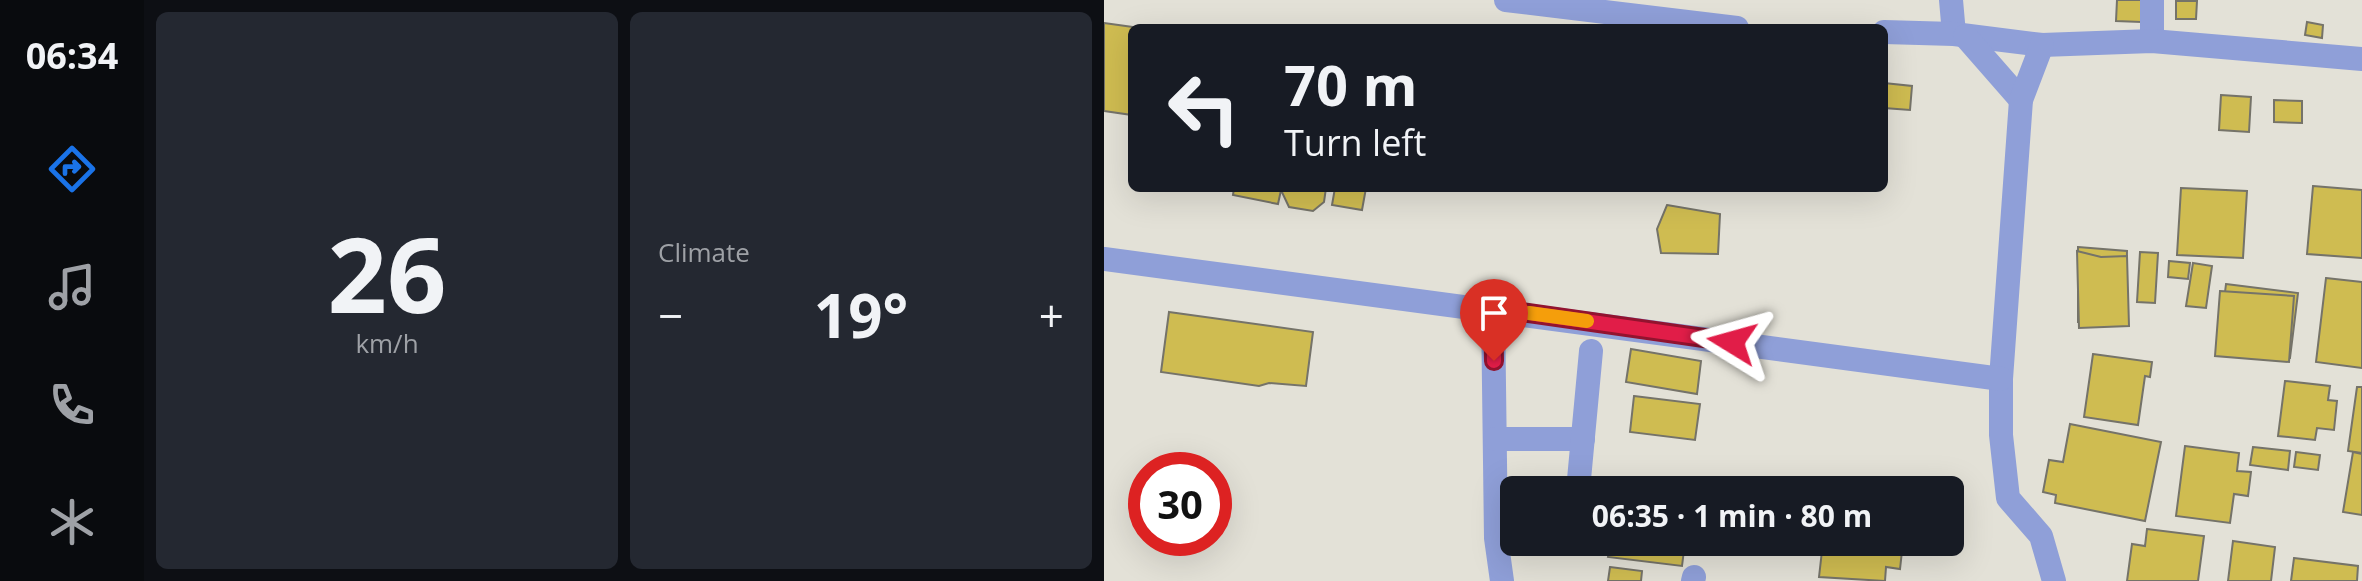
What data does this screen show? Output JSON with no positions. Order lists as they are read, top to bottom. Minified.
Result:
{"page":{"tabs":"06:34","tile":[["26","km/h"],"Climate"],"turn":["70 m","Turn left"],"heat":["−","19°","+"],"limit":"30","trip":"06:35 · 1 min · 80 m"}}
